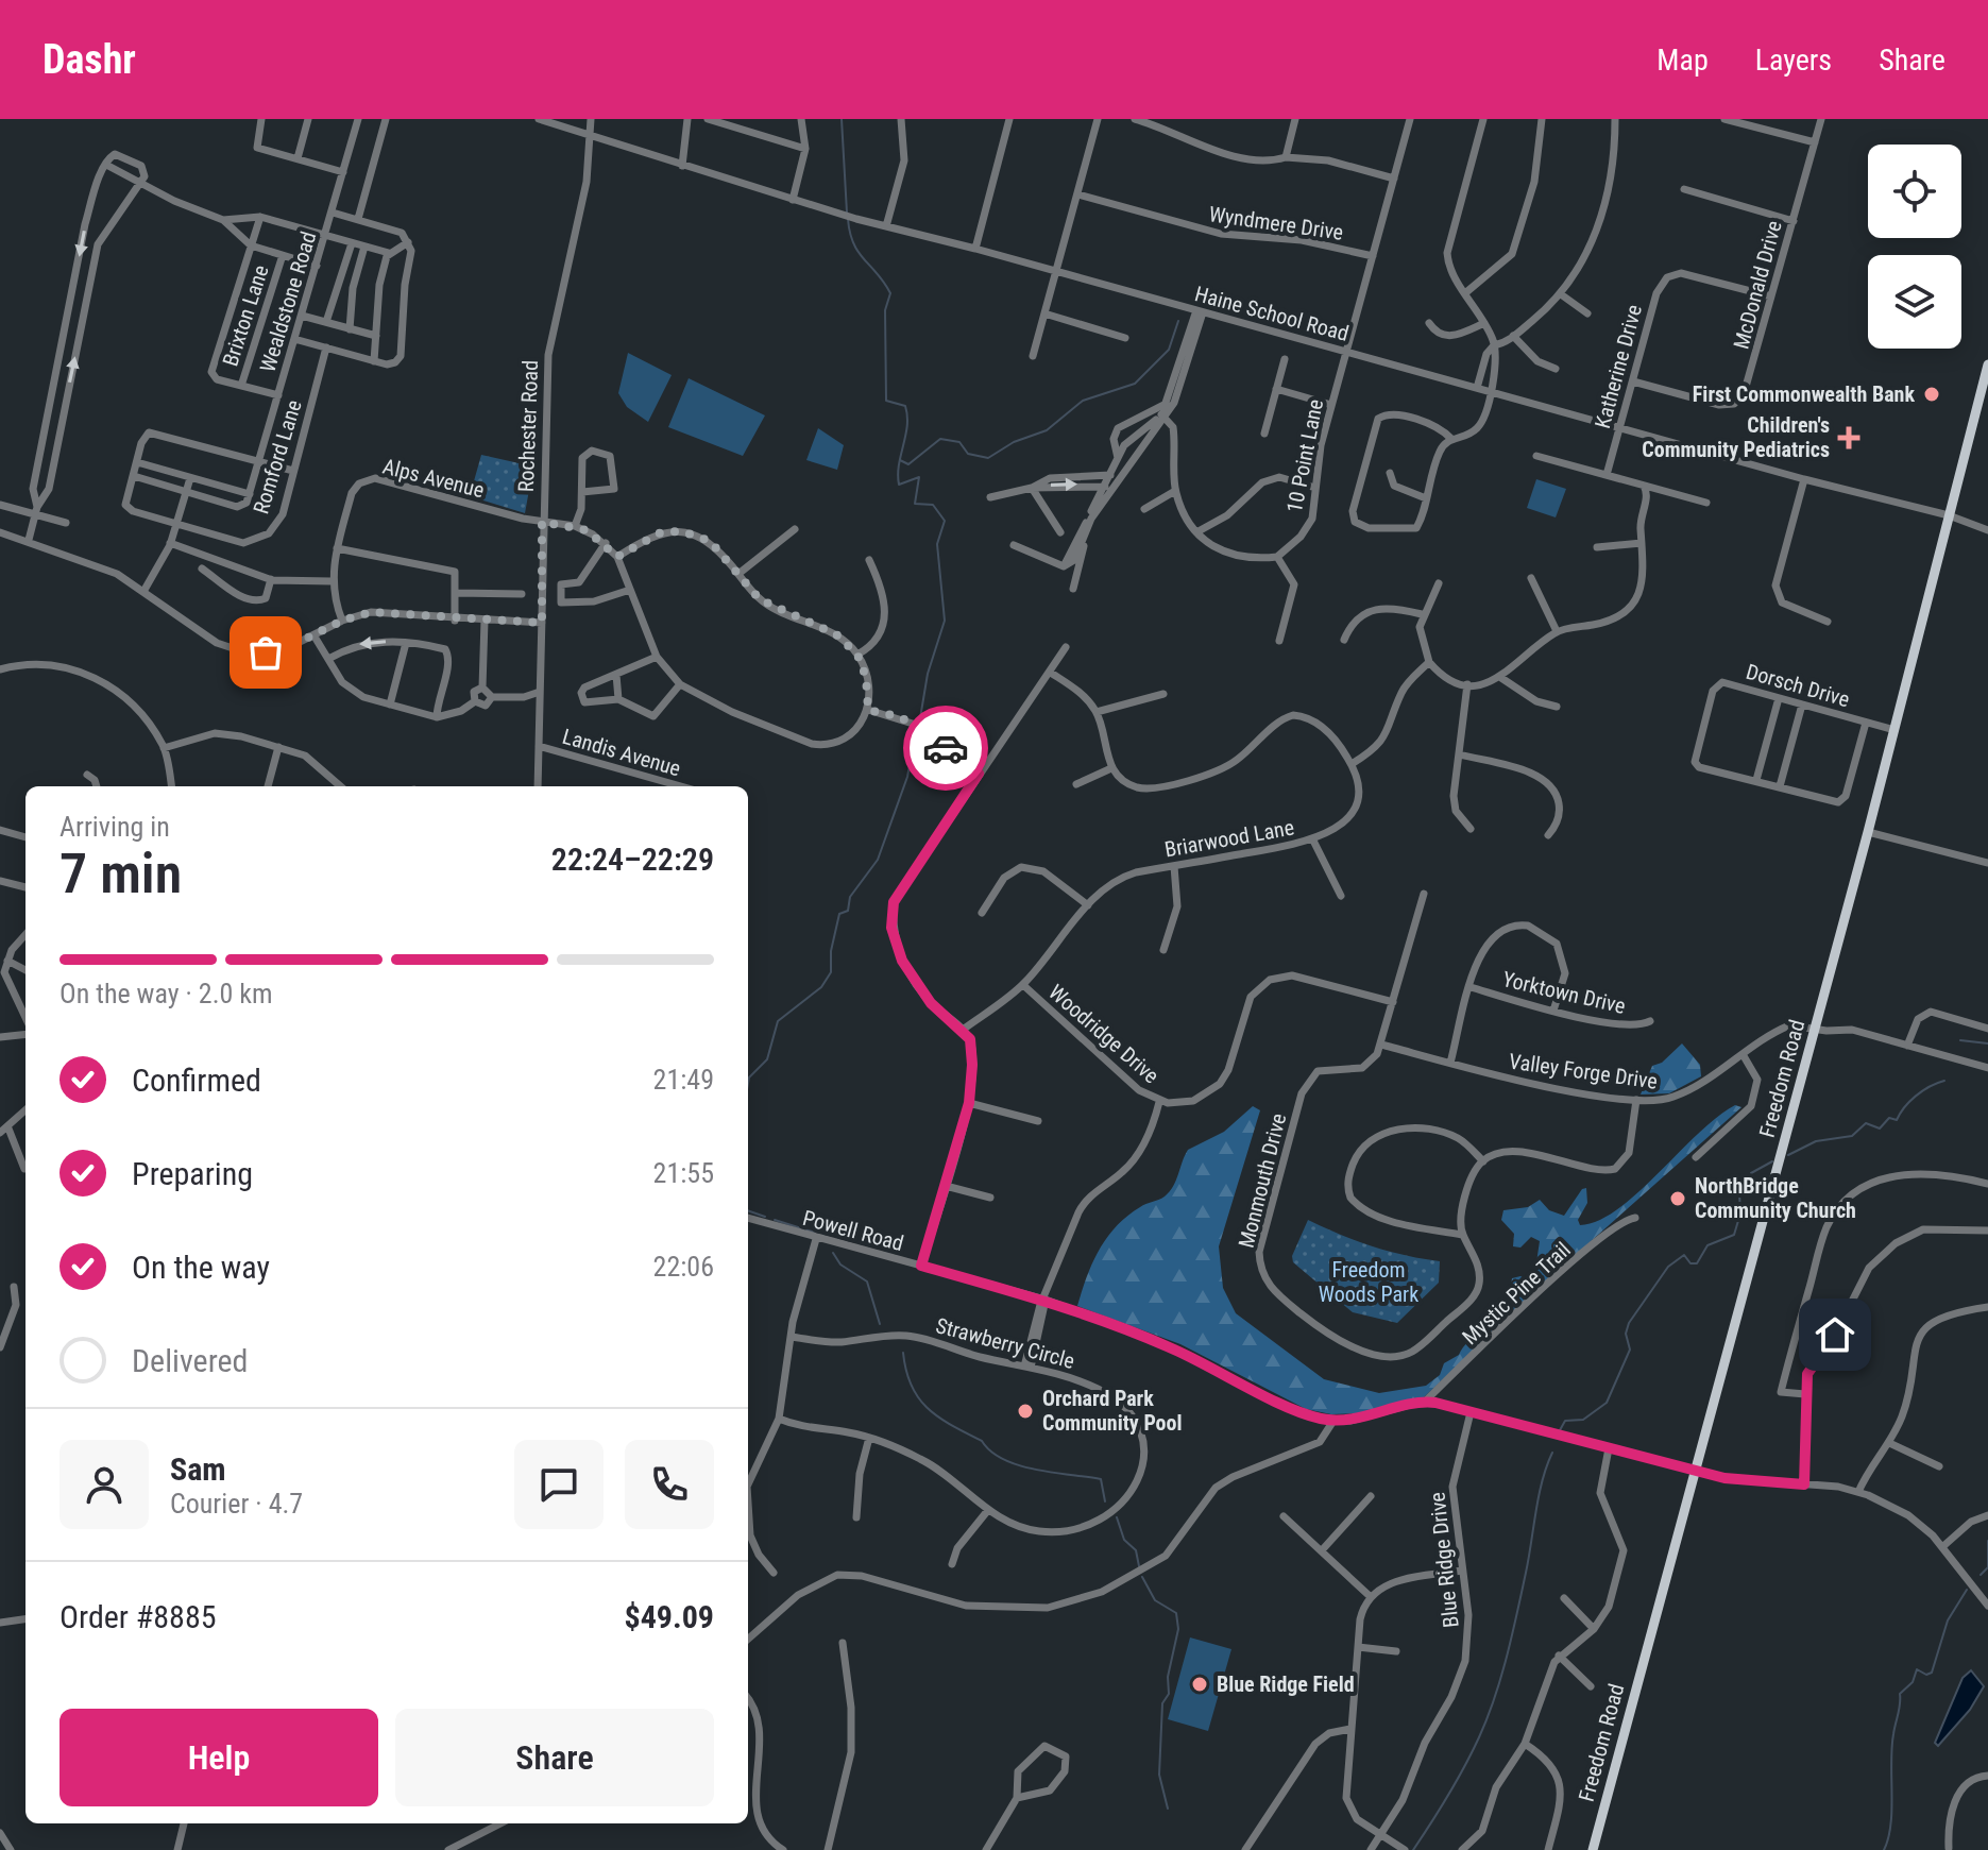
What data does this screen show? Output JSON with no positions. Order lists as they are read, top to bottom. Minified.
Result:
{"streets":{"main road":["Freedom Road"],"street":["Wyndmere Drive","McDonald Drive","Wealdstone Road","Haine School Road","Brixton Lane","Katherine Drive","Rochester Road","10 Point Lane","Romford Lane","Alps Avenue","Dorsch Drive","Landis Avenue","Briarwood Lane","Yorktown Drive","Woodridge Drive","Valley Forge Drive","Monmouth Drive","Powell Road","Mystic Pine Trail","Strawberry Circle","Blue Ridge Drive"]},"crossings":[["Wyndmere Drive","10 Point Lane"],["McDonald Drive","Katherine Drive"],["Haine School Road","Katherine Drive"],["Haine School Road","Rochester Road"],["Haine School Road","10 Point Lane"],["Haine School Road","Freedom Road"],["Rochester Road","Alps Avenue"],["Rochester Road","Landis Avenue"],["Dorsch Drive","Freedom Road"],["Briarwood Lane","Woodridge Drive"],["Valley Forge Drive","Freedom Road"],["Valley Forge Drive","Monmouth Drive"],["Freedom Road","Powell Road"],["Powell Road","Mystic Pine Trail"],["Powell Road","Blue Ridge Drive"]],"parks":["Freedom Woods Park"],"places":{"other":["First Commonwealth Bank","NorthBridge Community Church","Orchard Park Community Pool","Blue Ridge Field"],"health":["Children's Community Pediatrics"]},"page":{"header":"Dashr","nav":["Map","Layers","Share"],"heading":["7 min","Arriving in","22:24–22:29"],"panel":["Sam","Courier · 4.7","Order #8885","$49.09"],"bar":"On the way · 2.0 km","list":[["Confirmed","21:49"],["Preparing","21:55"],["On the way","22:06"],"Delivered"],"buttons":["Help","Share"]}}
